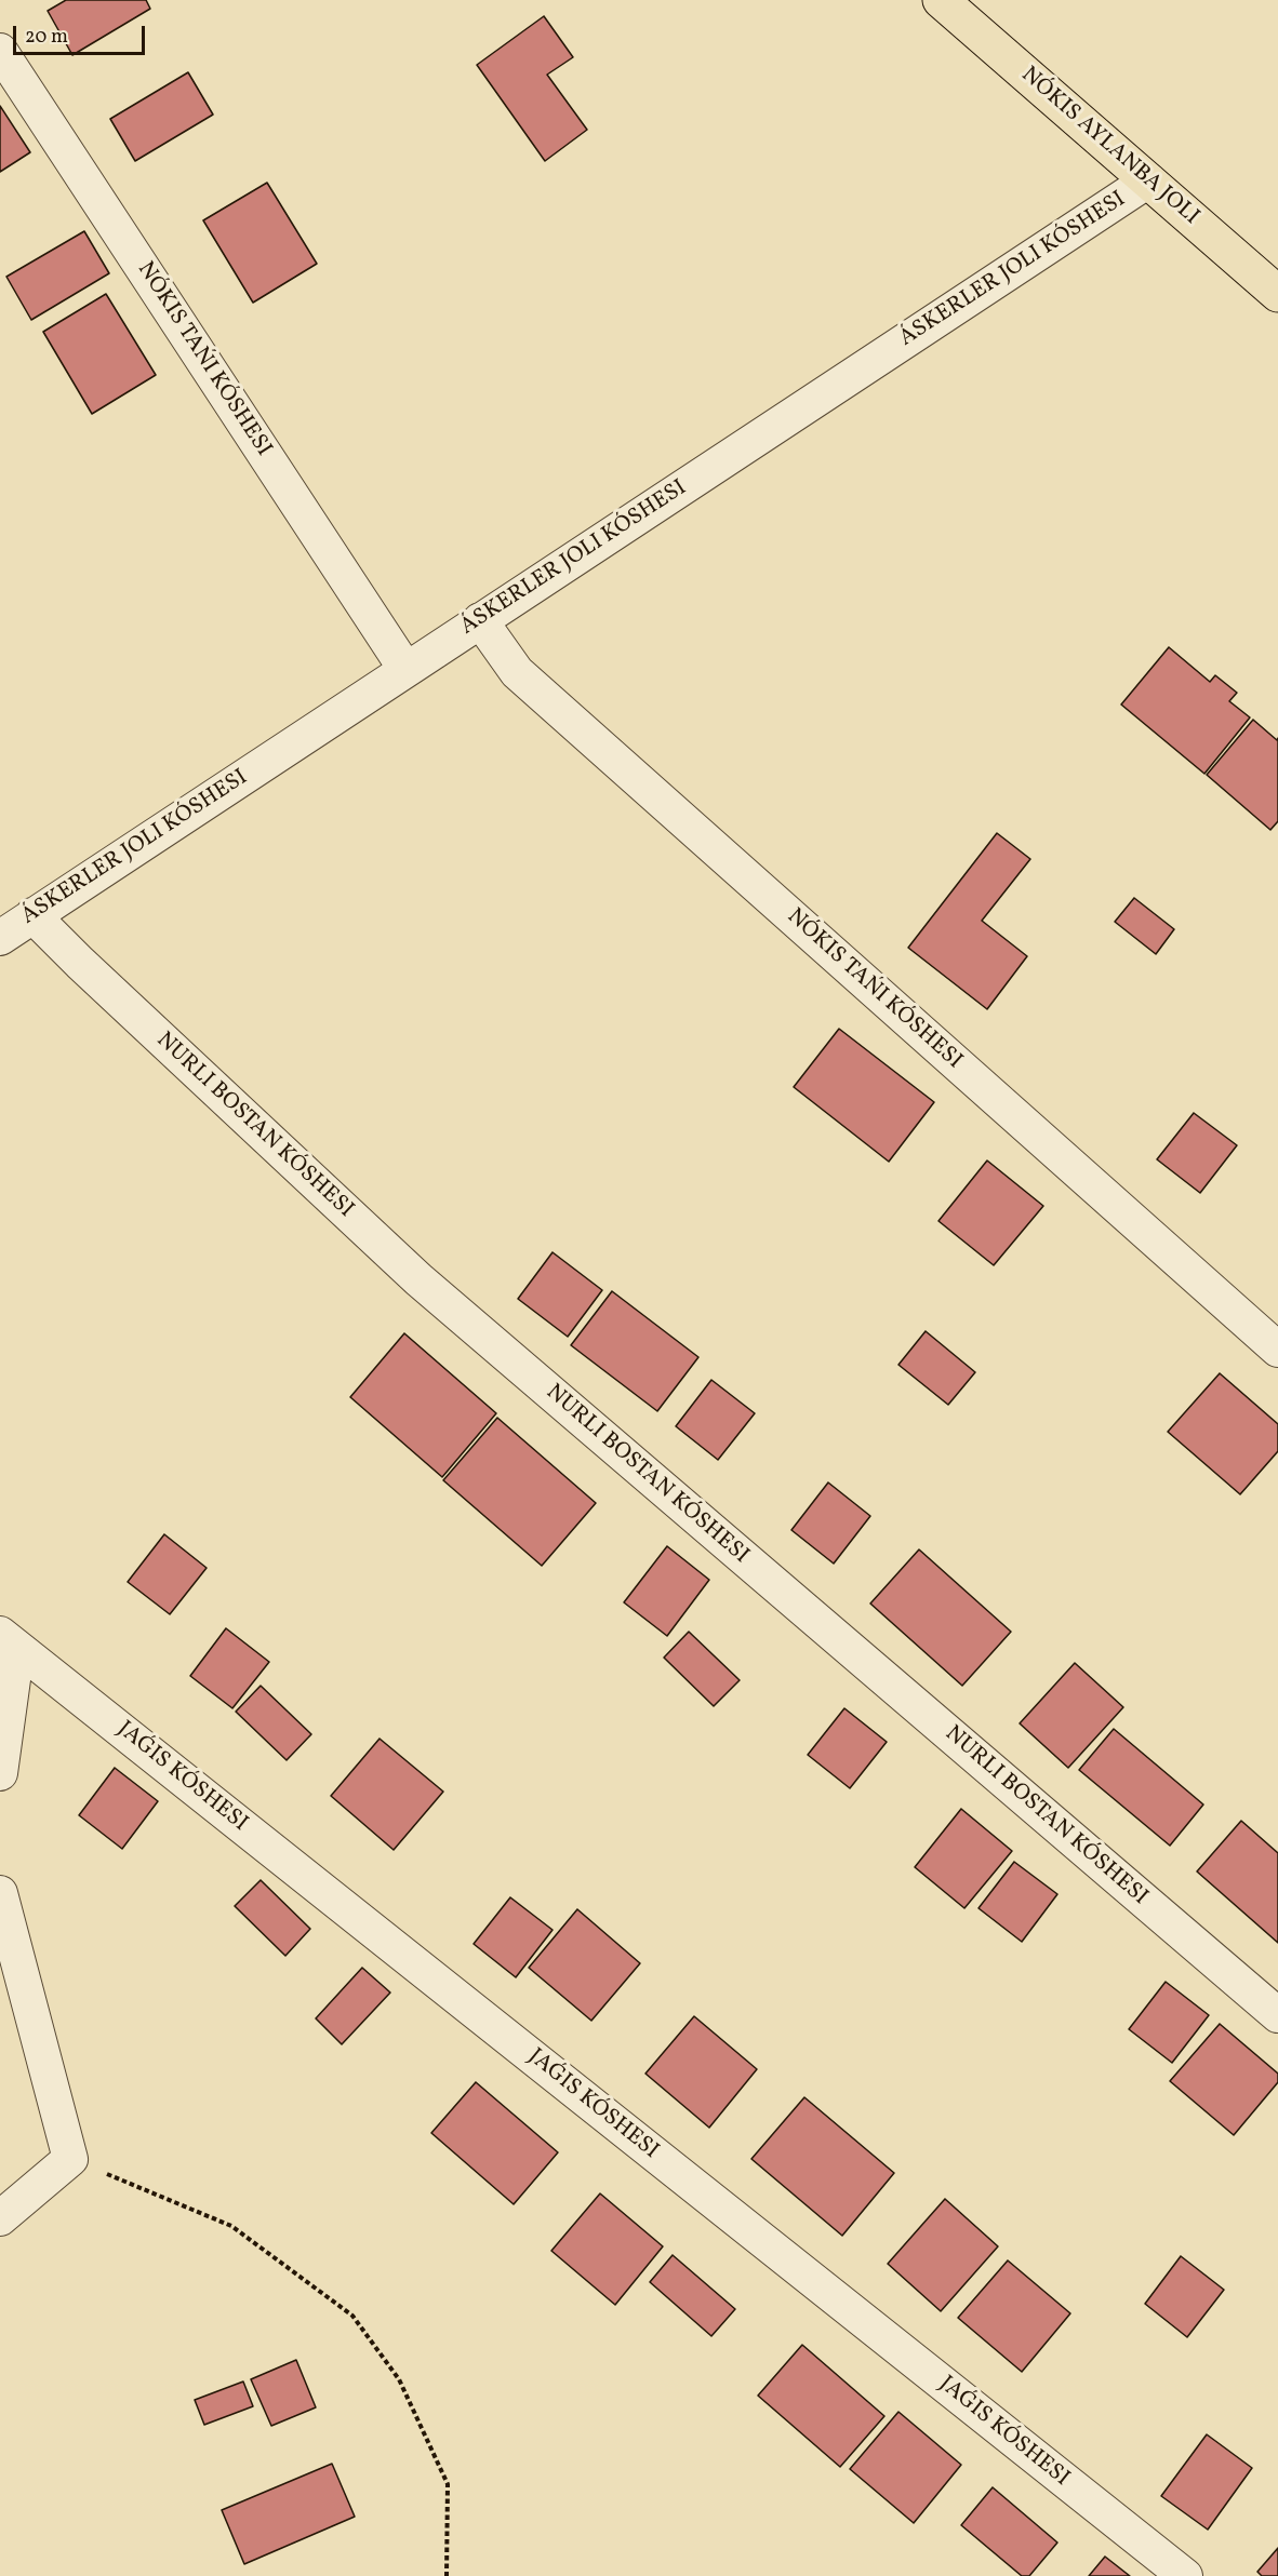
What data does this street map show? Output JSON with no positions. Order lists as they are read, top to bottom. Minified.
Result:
{"scale_bar":"20 m"}
